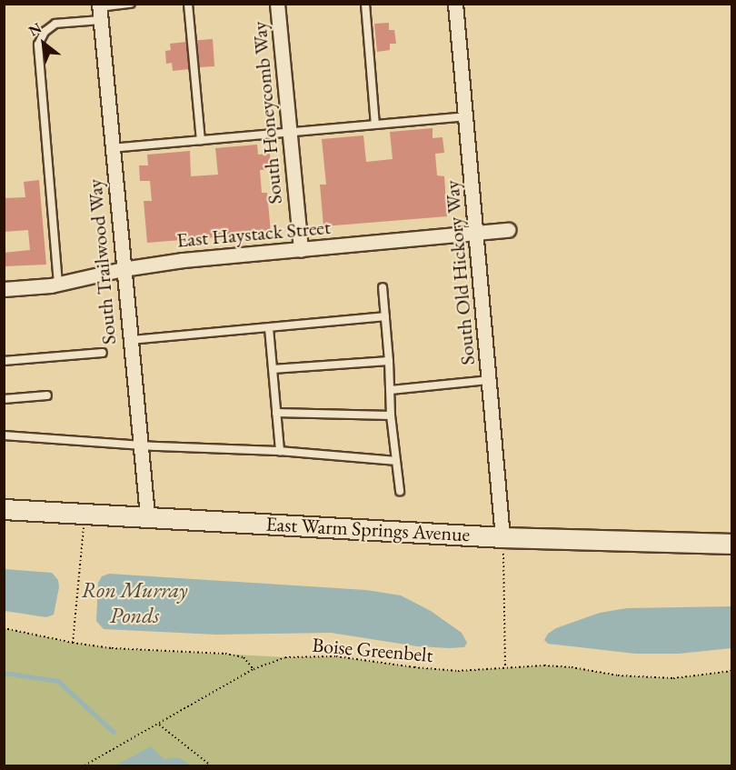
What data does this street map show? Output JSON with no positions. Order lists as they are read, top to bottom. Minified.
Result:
{"streets":{"street":["South Honeycomb Way","East Haystack Street","South Trailwood Way","South Old Hickory Way","East Warm Springs Avenue"],"path":["Boise Greenbelt"]},"crossings":[["South Honeycomb Way","East Haystack Street"],["East Haystack Street","South Trailwood Way"],["East Haystack Street","South Old Hickory Way"],["South Trailwood Way","East Warm Springs Avenue"],["South Old Hickory Way","East Warm Springs Avenue"]],"water":["Ron Murray Ponds"],"north":"top left"}
